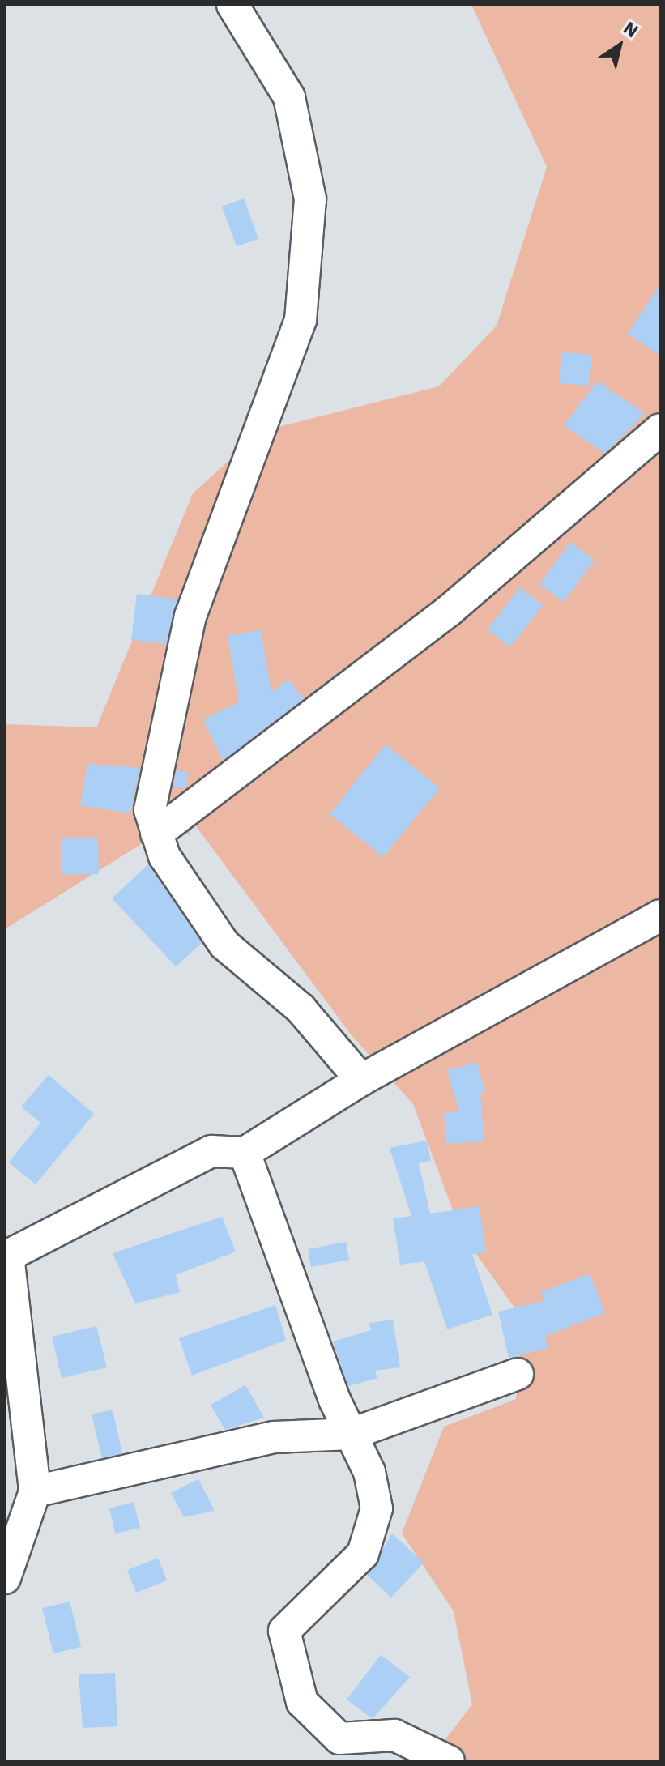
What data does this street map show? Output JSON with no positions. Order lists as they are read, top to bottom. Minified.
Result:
{"north":"top right"}
